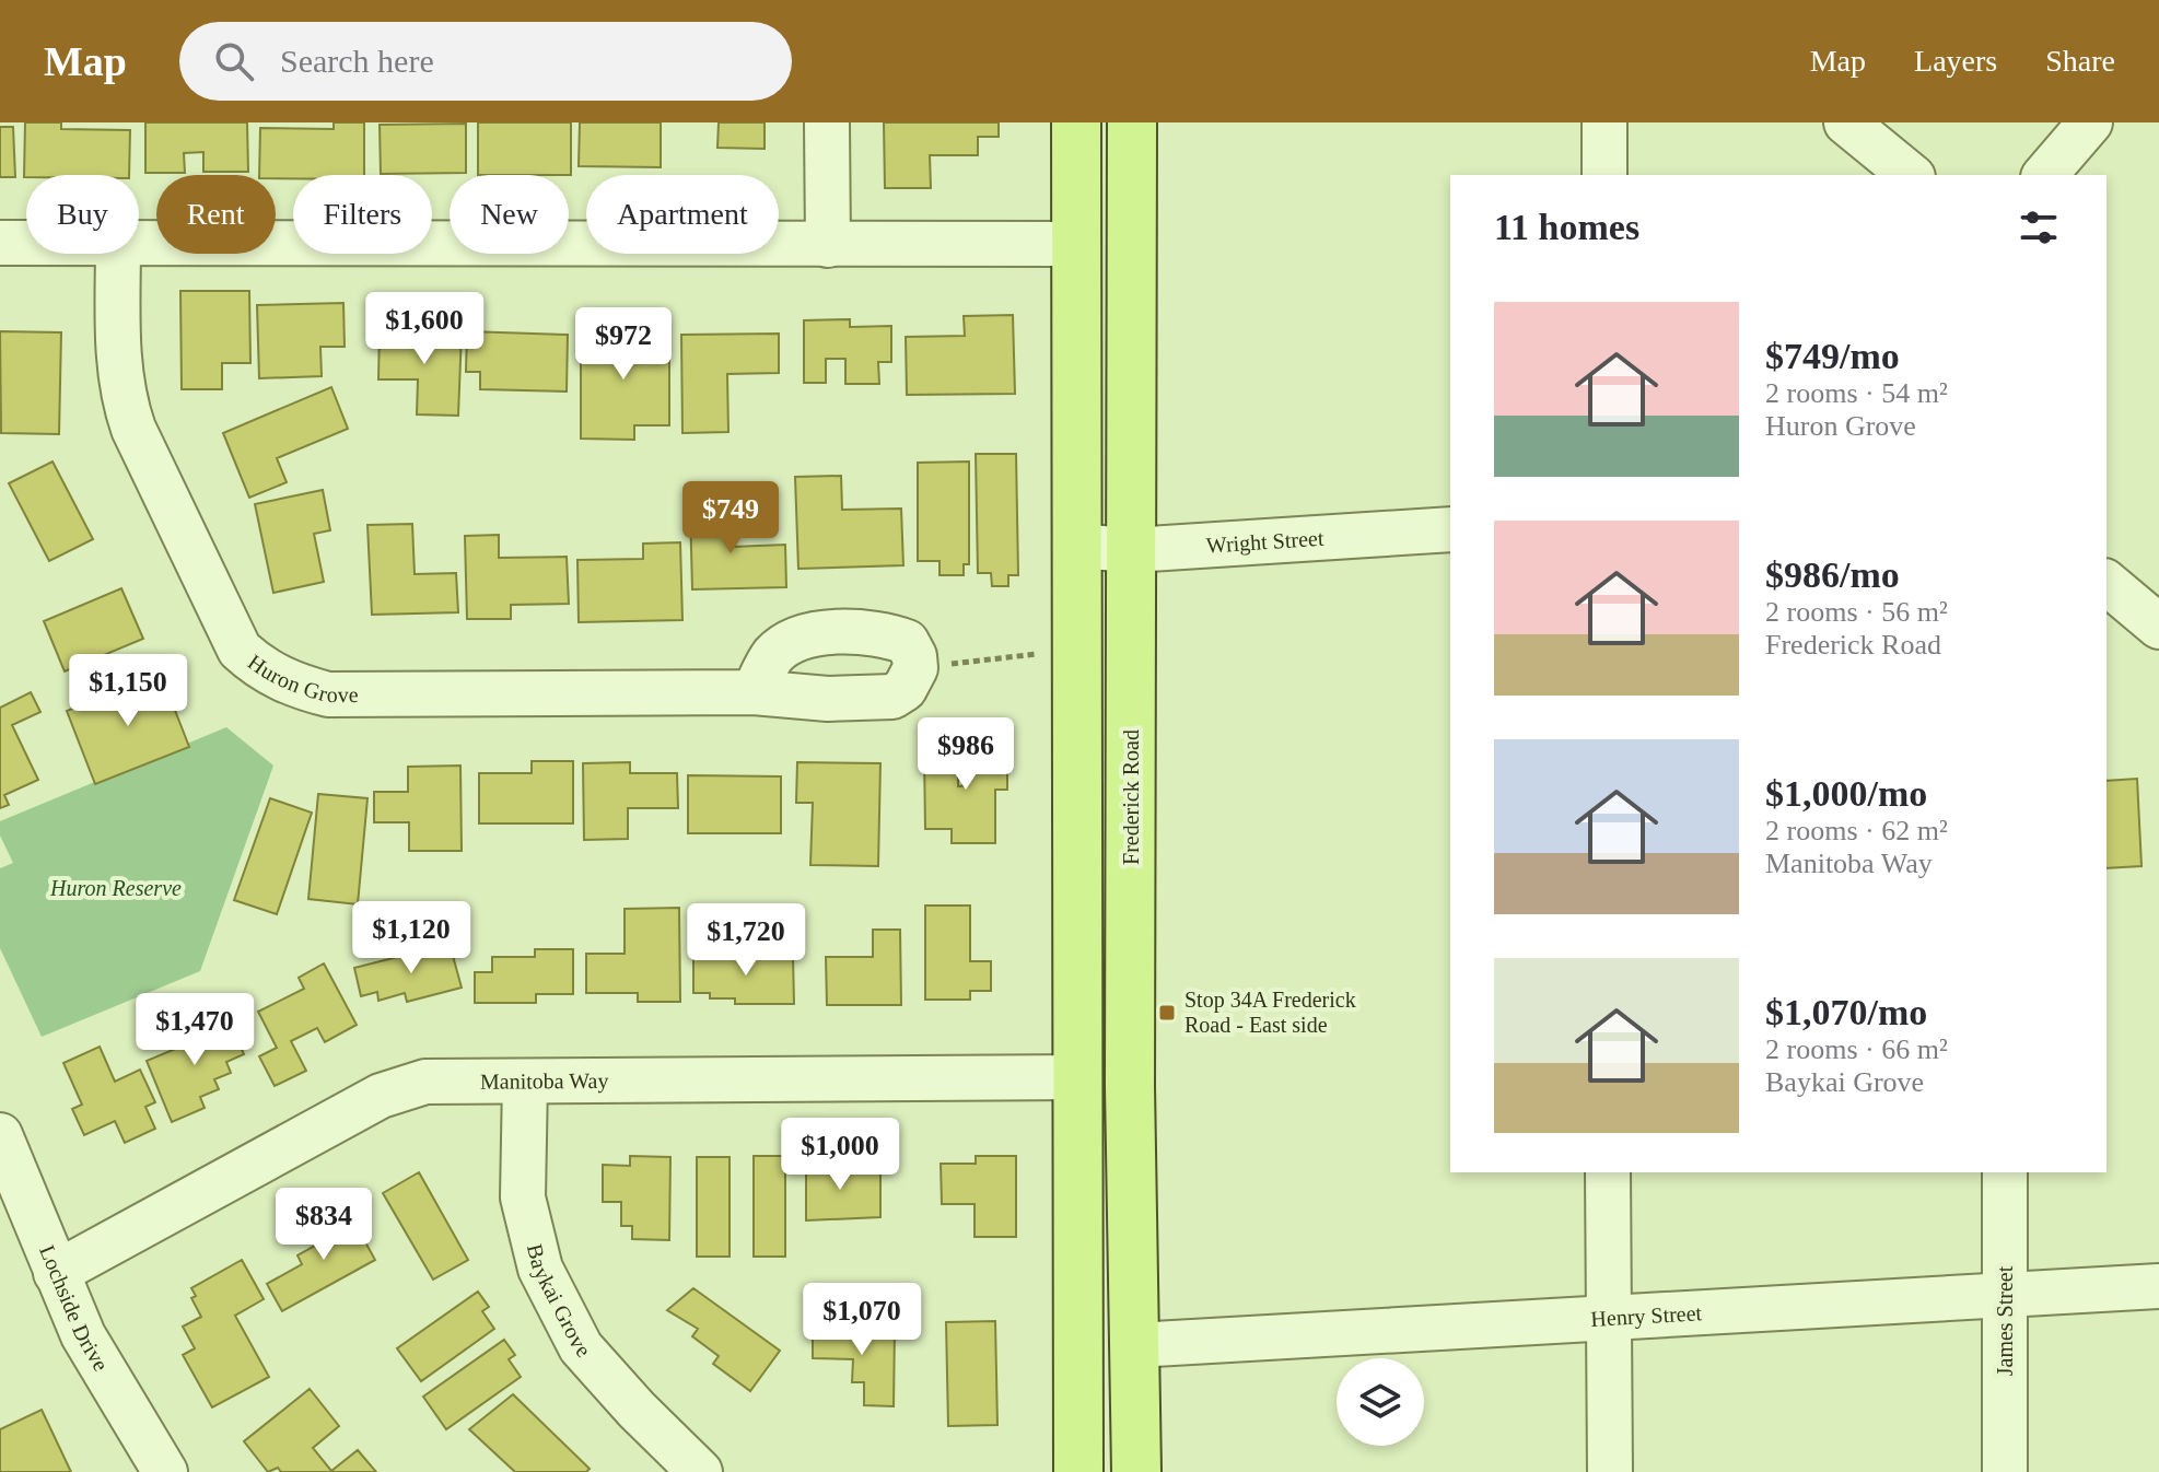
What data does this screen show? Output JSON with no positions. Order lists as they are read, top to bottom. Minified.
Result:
{"streets":{"main road":["Frederick Road"],"street":["Wright Street","Huron Grove","Manitoba Way","Baykai Grove","Lochside Drive","Henry Street","James Street"]},"crossings":[["Wright Street","Frederick Road"],["Frederick Road","Henry Street"],["Manitoba Way","Baykai Grove"],["Manitoba Way","Lochside Drive"],["Henry Street","James Street"]],"parks":["Huron Reserve"],"places":{"transit":["Stop 34A Frederick Road - East side"]},"page":{"header":"Map","search":"Search here","nav":["Map","Layers","Share"],"chip":["Buy","Rent","Filters","New","Apartment"],"heading":"11 homes","list":[{"name":"$749/mo","note":"2 rooms · 54 m² · Huron Grove"},{"name":"$986/mo","note":"2 rooms · 56 m² · Frederick Road"},{"name":"$1,000/mo","note":"2 rooms · 62 m² · Manitoba Way"},{"name":"$1,070/mo","note":"2 rooms · 66 m² · Baykai Grove"}],"price":["$1,600","$972","$749","$1,150","$986","$1,120","$1,720","$1,470","$1,000","$834","$1,070"]}}
